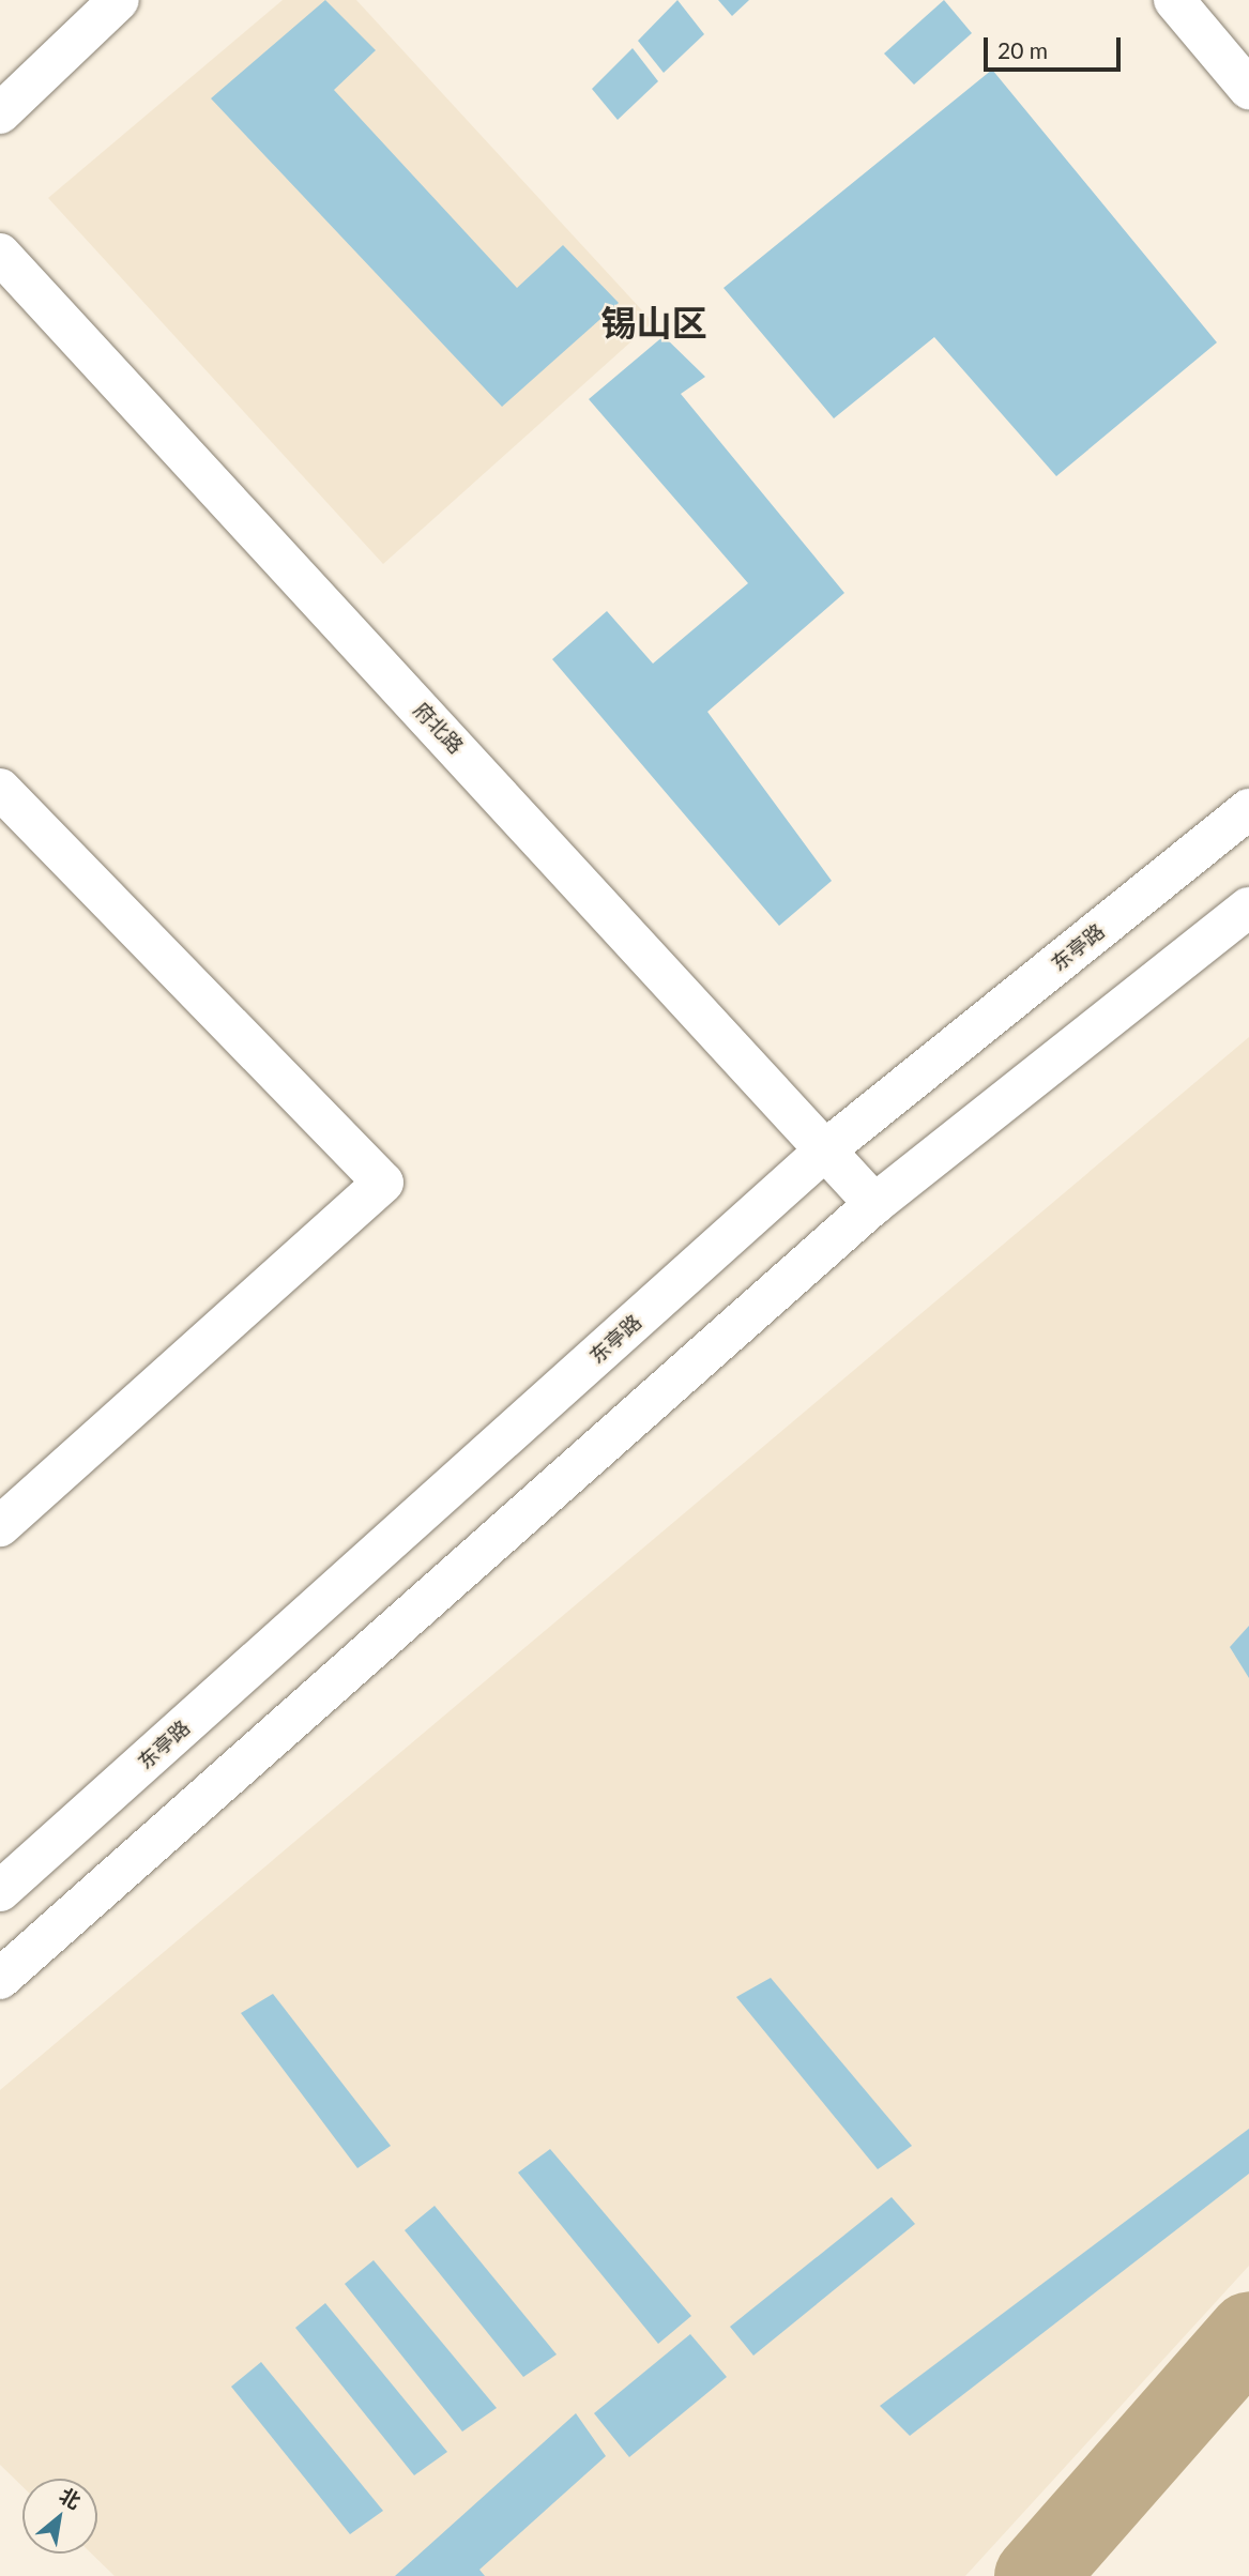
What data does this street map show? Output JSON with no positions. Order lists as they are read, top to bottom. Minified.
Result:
{"streets":{"main road":["府北路","东亭路"]},"crossings":[["府北路","东亭路"]],"districts":["锡山区"],"scale_bar":"20 m","north":"top right"}
